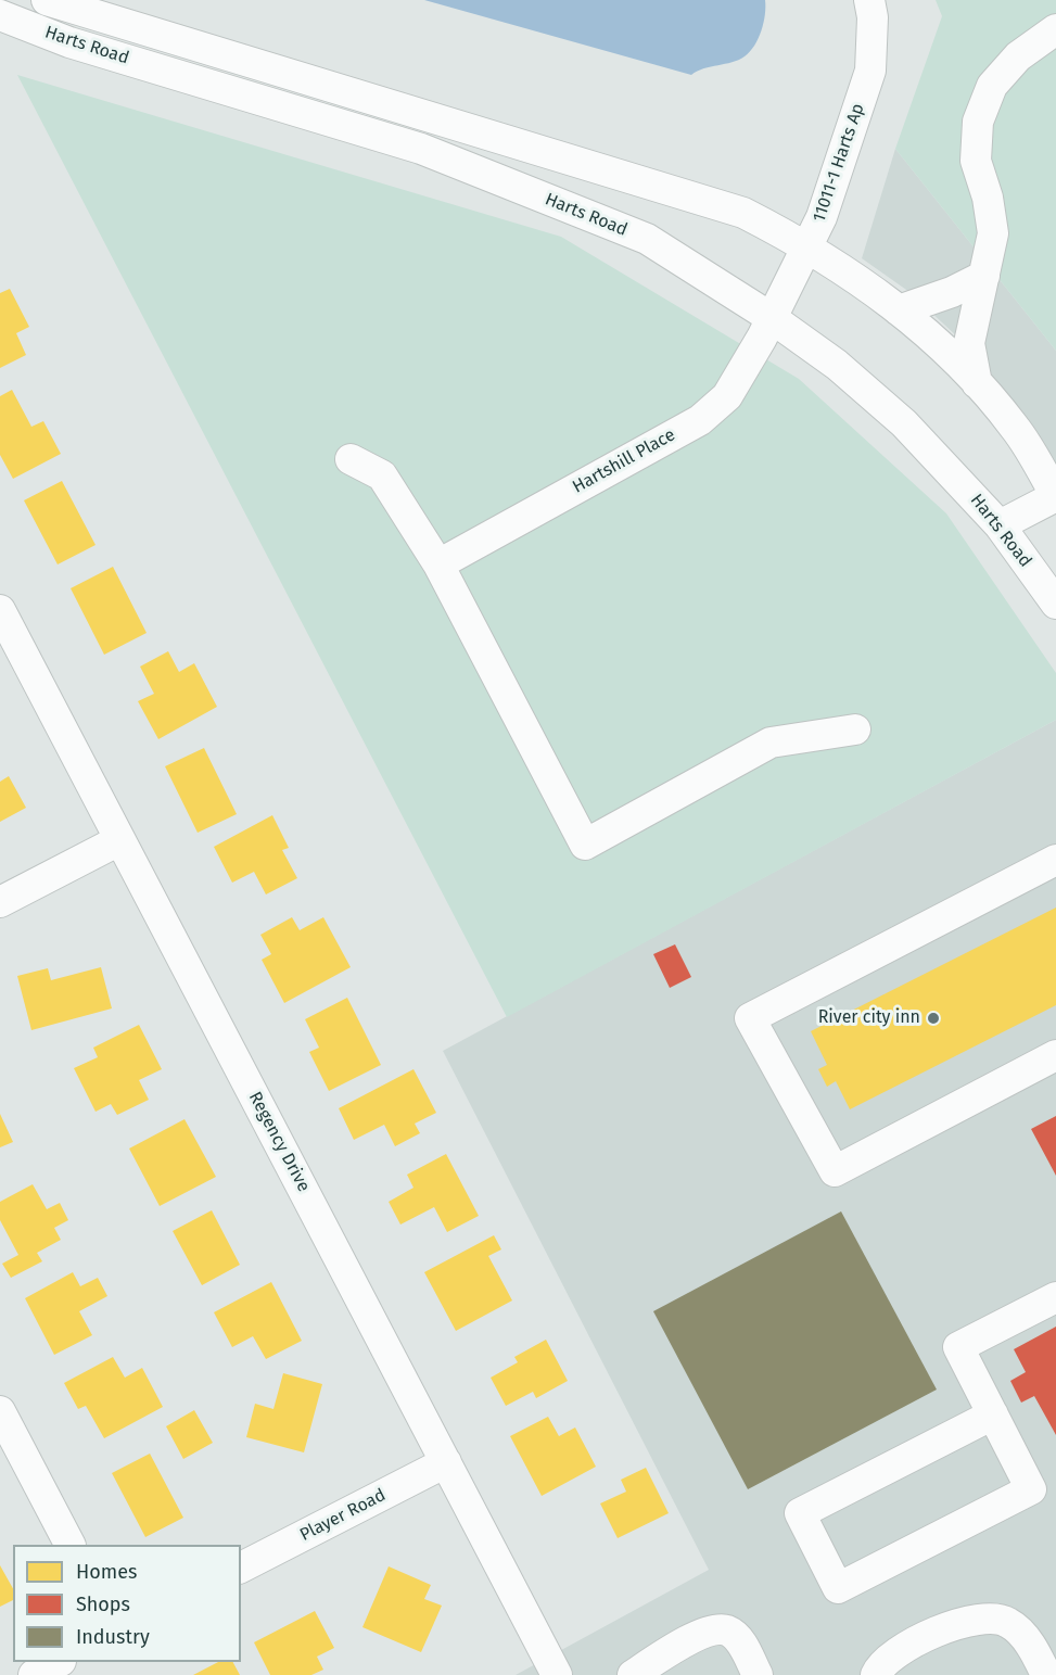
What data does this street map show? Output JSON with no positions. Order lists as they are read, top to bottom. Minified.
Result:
{"streets":{"street":["Harts Road","11011-1 Harts Ap","Hartshill Place","Regency Drive","Player Road"]},"crossings":[["Harts Road","11011-1 Harts Ap"],["Harts Road","Hartshill Place"],["11011-1 Harts Ap","Hartshill Place"],["Regency Drive","Player Road"]],"places":["River city inn"],"legend":["Homes","Shops","Industry"]}
